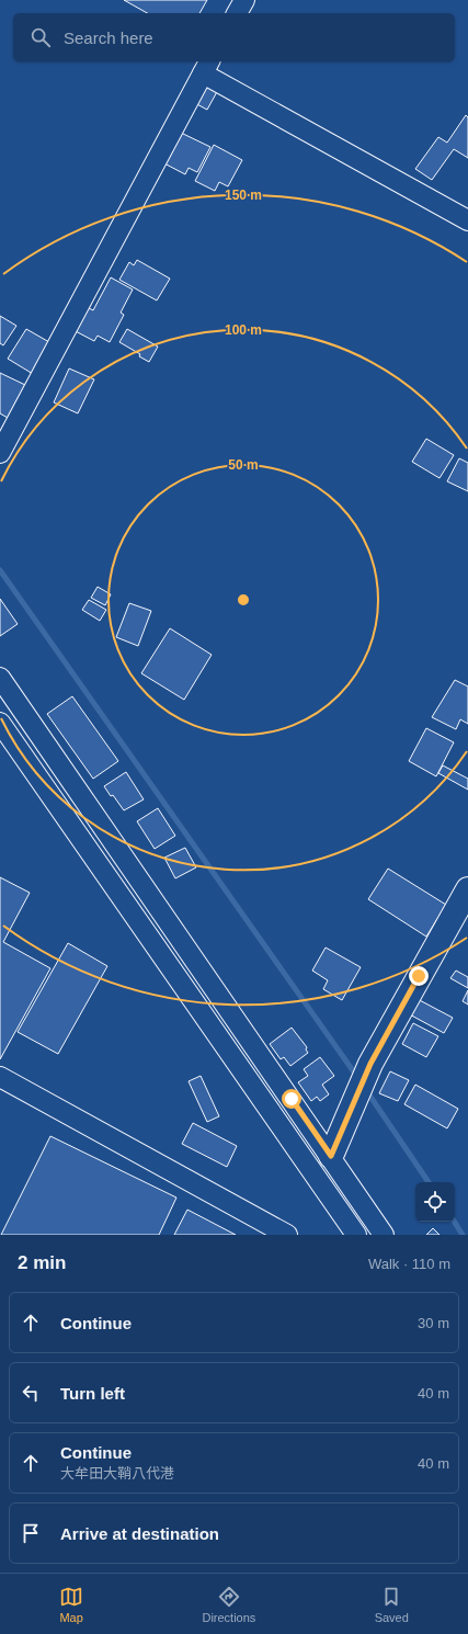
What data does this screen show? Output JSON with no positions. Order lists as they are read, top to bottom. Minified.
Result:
{"page":{"search":"Search here","heading":["2 min","Walk · 110 m"],"list":[["Continue","30 m"],["Turn left","40 m"],["Continue","大牟田大鞘八代港","40 m"],"Arrive at destination"],"nav":["Map","Directions","Saved"]},"rings":["150 m","100 m","50 m"]}
